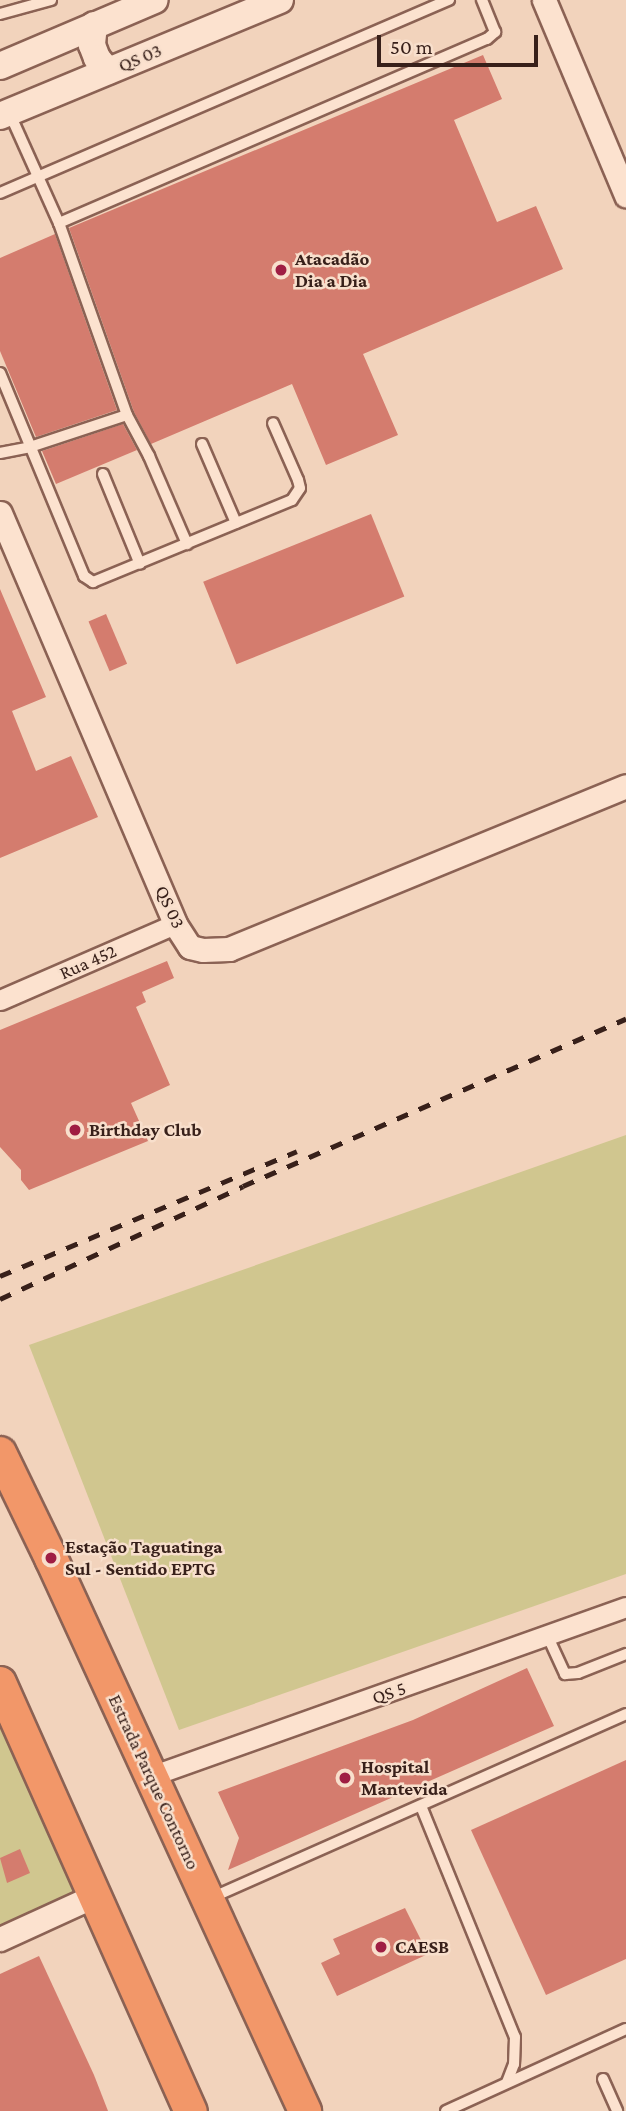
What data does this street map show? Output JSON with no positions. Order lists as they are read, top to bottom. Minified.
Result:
{"streets":{"highway":["Estrada Parque Contorno"],"main road":["QS 03"],"street":["Rua 452","QS 5"]},"crossings":[["QS 03","Rua 452"],["QS 5","Estrada Parque Contorno"]],"places":["Atacadão Dia a Dia","Birthday Club","Estação Taguatinga Sul - Sentido EPTG","Hospital Mantevida","CAESB"],"scale_bar":"50 m"}
